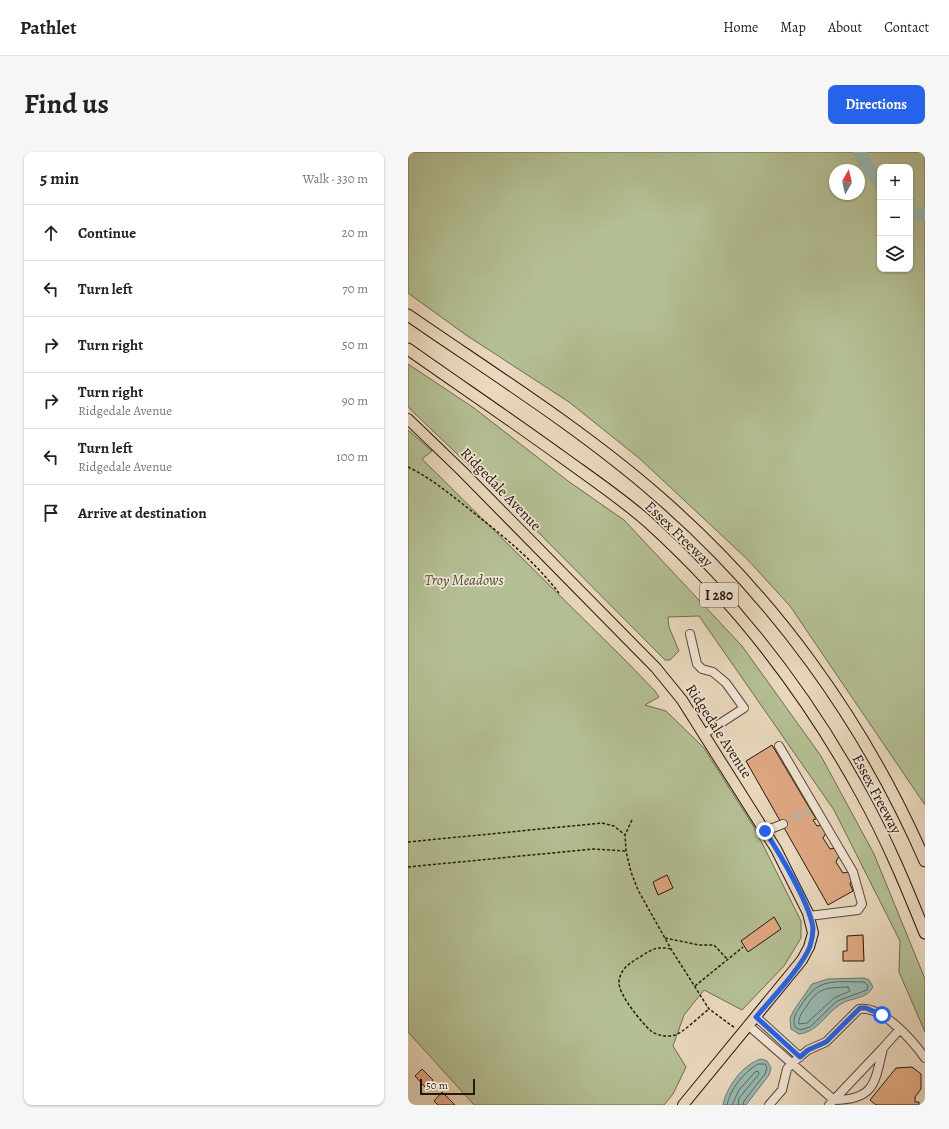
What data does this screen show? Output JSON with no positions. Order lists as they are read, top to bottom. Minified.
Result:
{"streets":{"highway":["Essex Freeway","I 280"],"main road":["Ridgedale Avenue"]},"parks":["Troy Meadows"],"scale_bar":"50 m","north":"top","page":{"header":"Pathlet","nav":["Home","Map","About","Contact"],"title":"Find us","buttons":"Directions","heading":["5 min","Walk · 330 m"],"map_buttons":["+","−"],"list":[["Continue","20 m"],["Turn left","70 m"],["Turn right","50 m"],["Turn right","Ridgedale Avenue","90 m"],["Turn left","Ridgedale Avenue","100 m"],"Arrive at destination"],"scale":"50 m"}}
